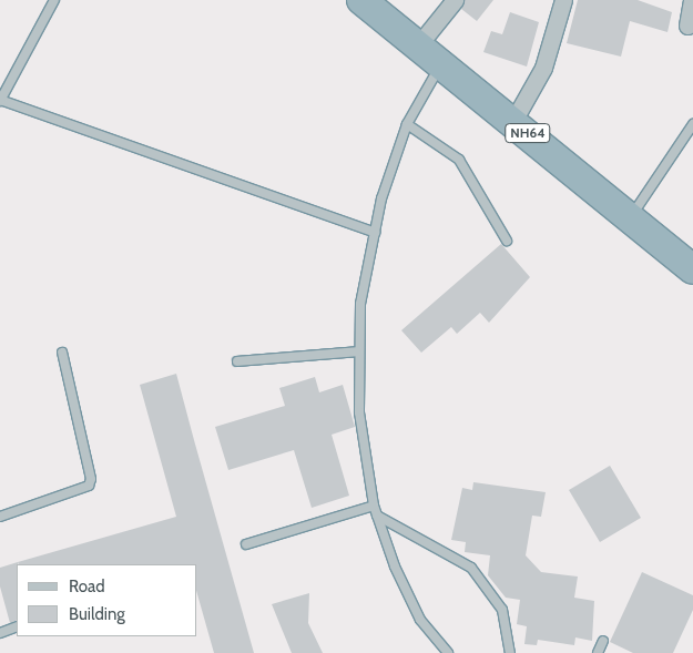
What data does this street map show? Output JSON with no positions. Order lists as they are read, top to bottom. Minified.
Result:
{"streets":{"highway":["NH64"]},"legend":["Road","Building"]}
